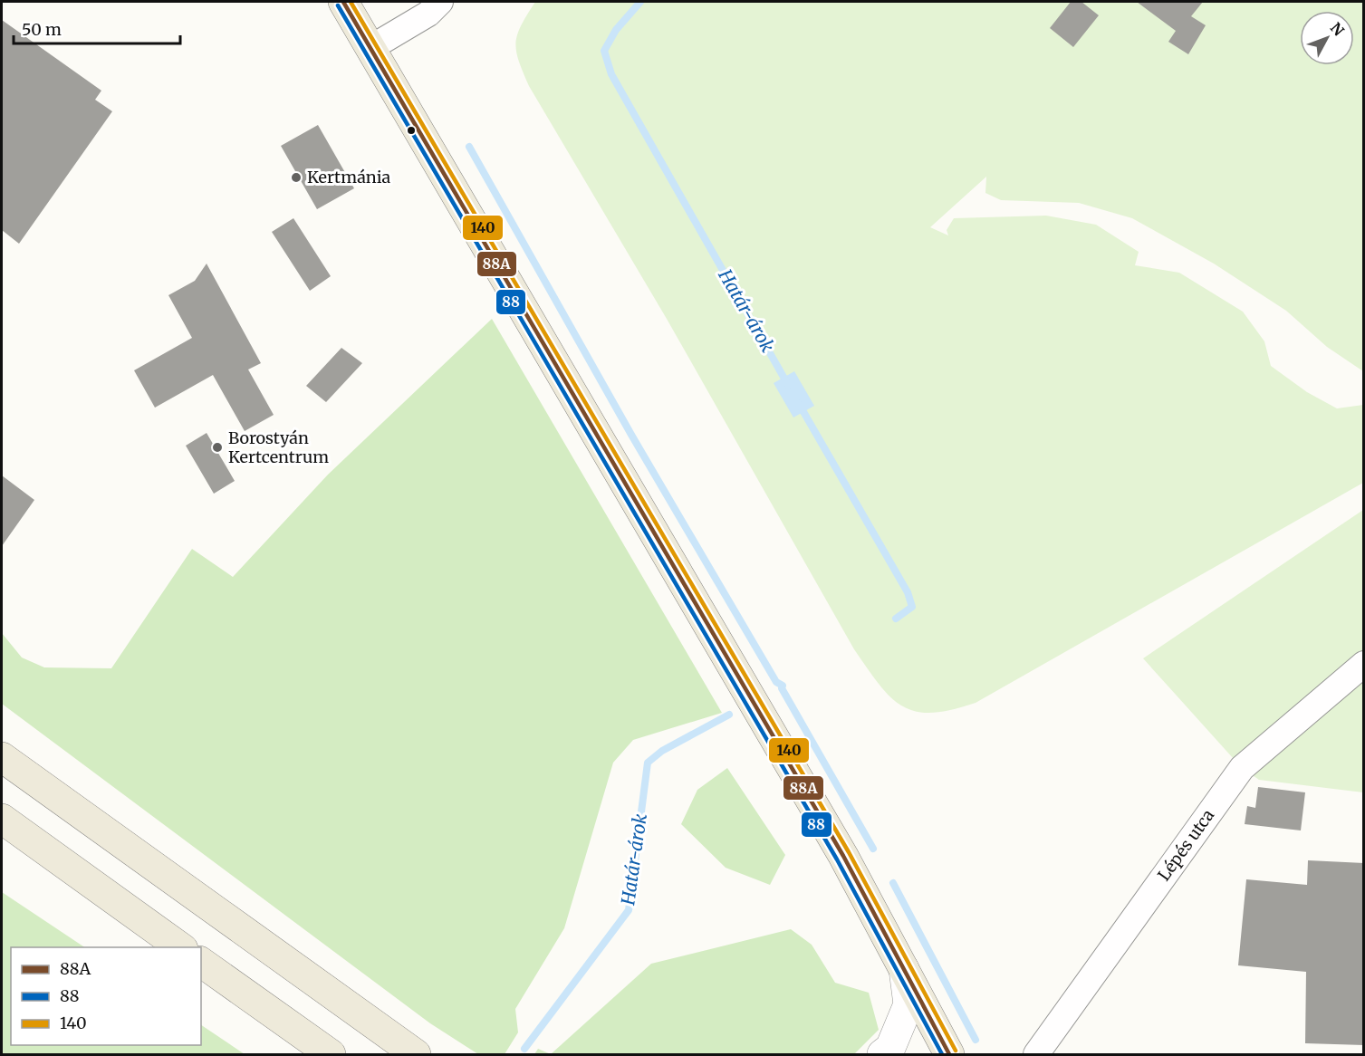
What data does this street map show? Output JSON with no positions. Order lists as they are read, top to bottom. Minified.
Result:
{"streets":{"street":["Lépés utca"]},"water":["Határ-árok"],"places":["Kertmánia","Borostyán Kertcentrum"],"lines":["transit line 88A","transit line 140","transit line 88"],"legend":["88A","88","140"],"scale_bar":"50 m","north":"top right"}
